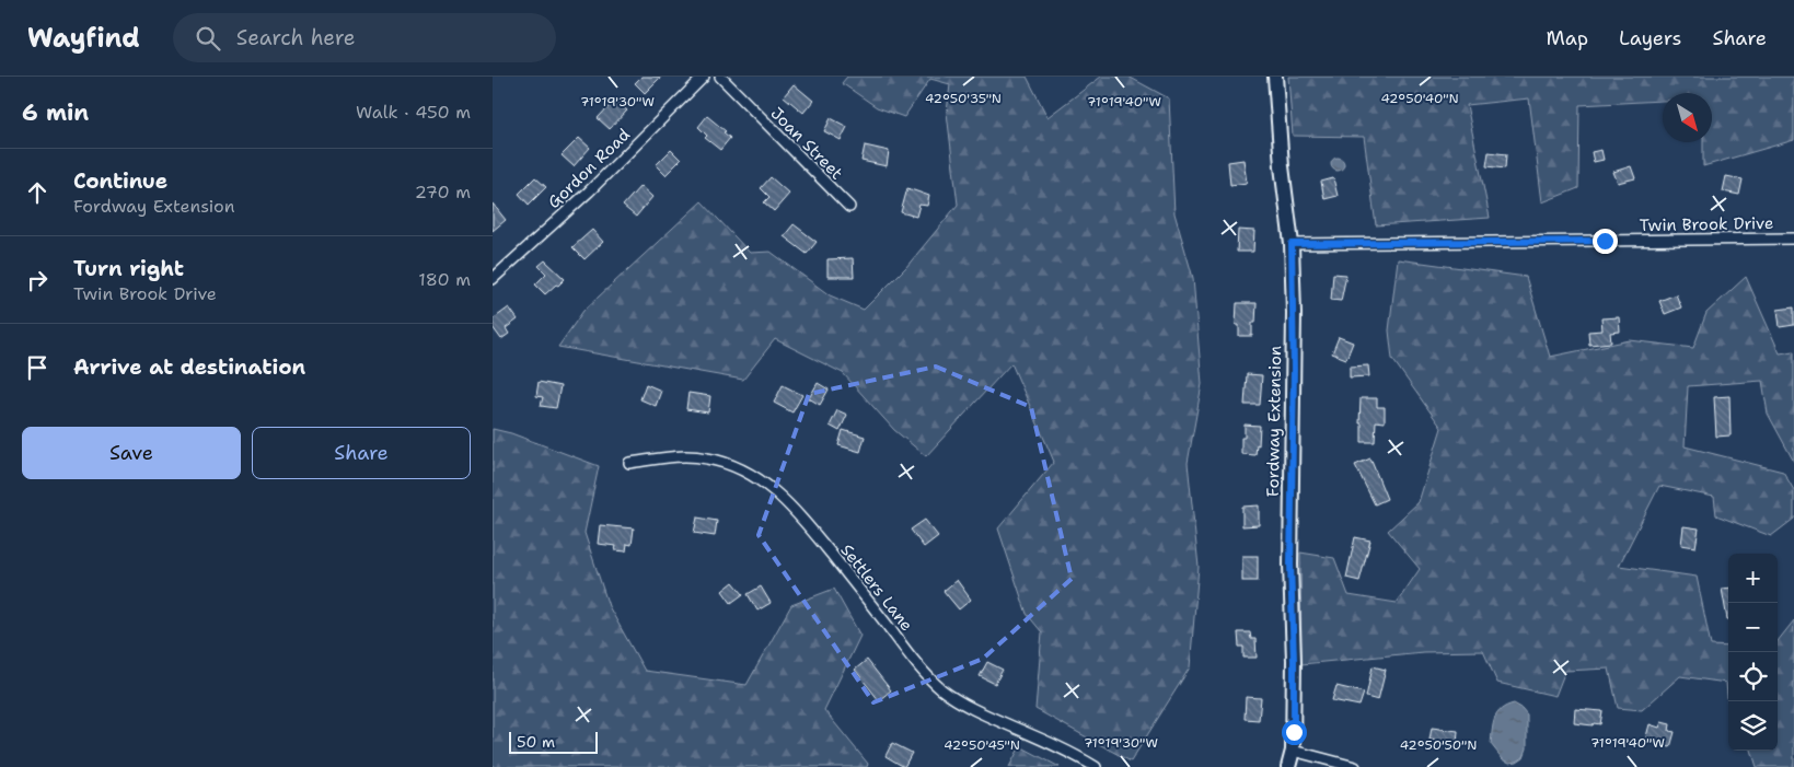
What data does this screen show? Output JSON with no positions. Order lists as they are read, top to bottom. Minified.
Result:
{"streets":{"street":["Joan Street","Gordon Road","Twin Brook Drive","Fordway Extension","Settlers Lane"]},"crossings":[["Twin Brook Drive","Fordway Extension"]],"scale_bar":"50 m","north":"bottom right","page":{"header":"Wayfind","search":"Search here","nav":["Map","Layers","Share"],"heading":["6 min","Walk · 450 m"],"list":[["Continue","Fordway Extension","270 m"],["Turn right","Twin Brook Drive","180 m"],"Arrive at destination"],"buttons":["Save","Share"],"map_buttons":["+","−"],"scale":"50 m"},"coordinates":["42°50'35\"N","42°50'40\"N","71°19'40\"W","71°19'30\"W","42°50'45\"N","42°50'50\"N"]}
